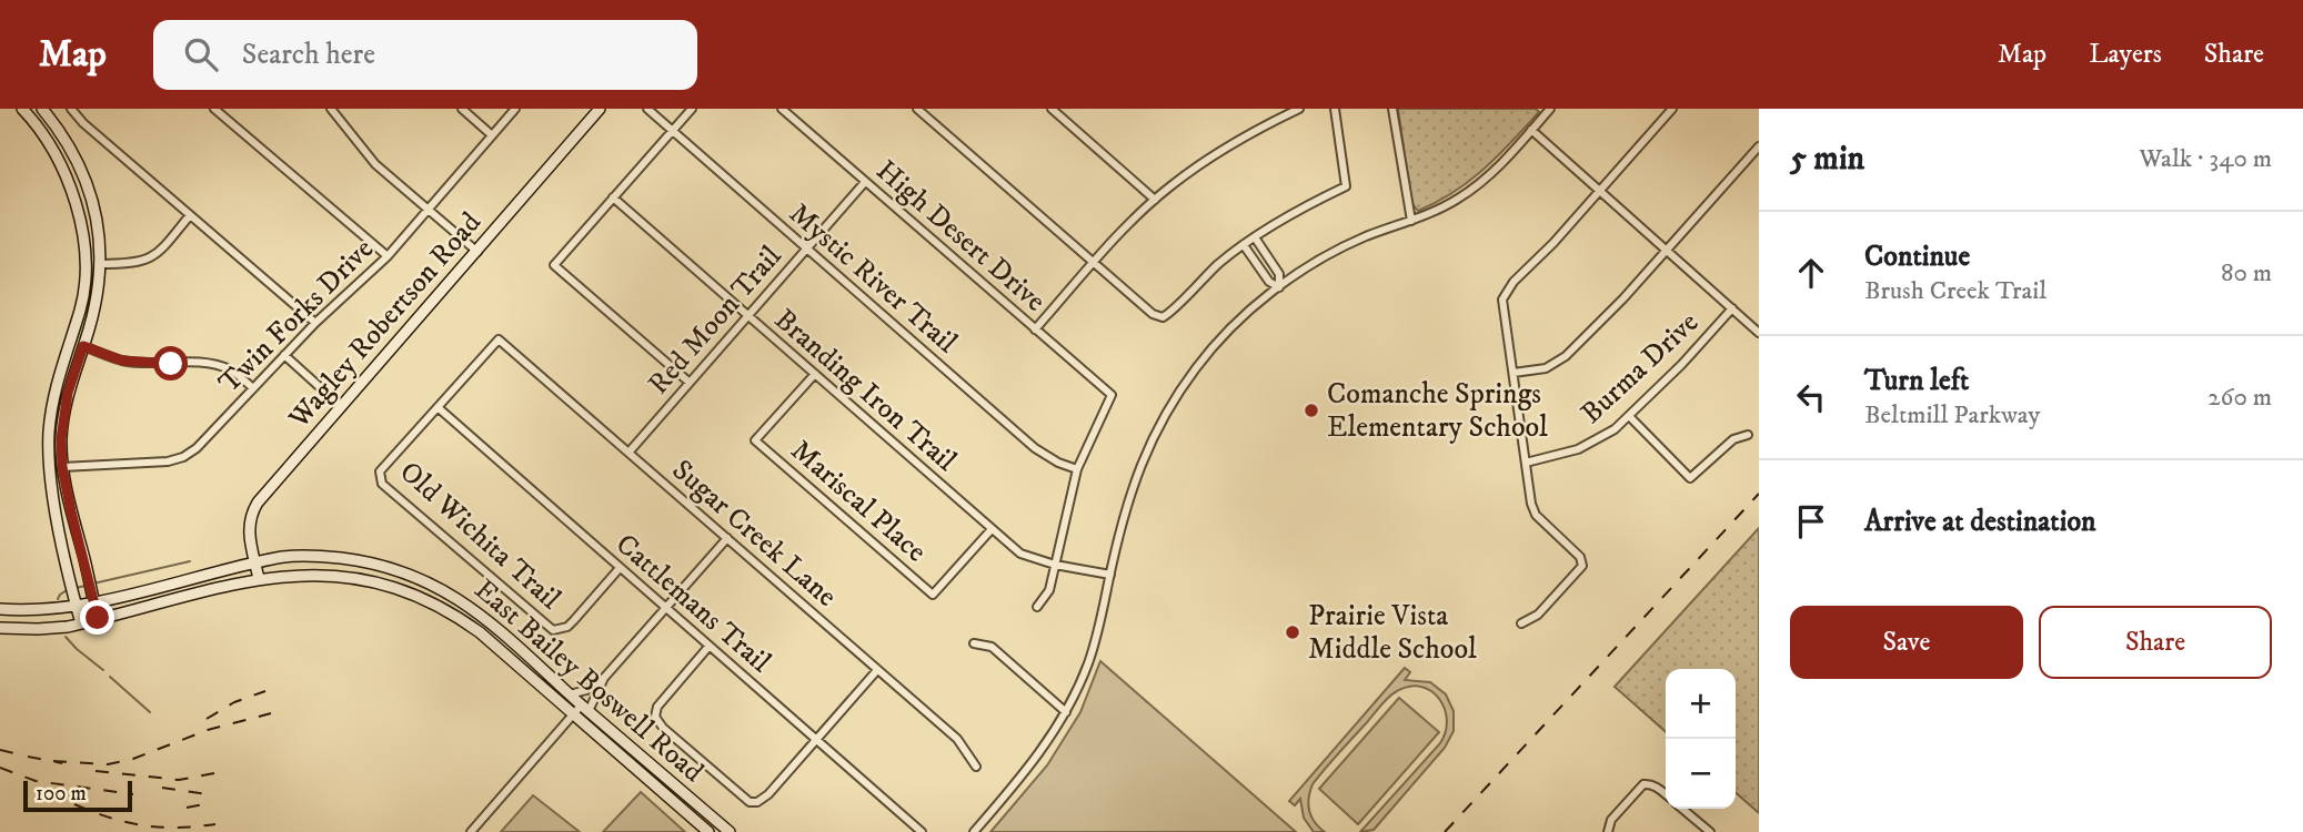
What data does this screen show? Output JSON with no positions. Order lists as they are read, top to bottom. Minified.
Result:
{"streets":{"street":["High Desert Drive","Mystic River Trail","Twin Forks Drive","Wagley Robertson Road","Red Moon Trail","Burma Drive","Branding Iron Trail","Mariscal Place","Sugar Creek Lane","Old Wichita Trail","Cattlemans Trail","East Bailey Boswell Road"]},"crossings":[["High Desert Drive","Mystic River Trail"],["High Desert Drive","Red Moon Trail"],["Mystic River Trail","Red Moon Trail"],["Wagley Robertson Road","East Bailey Boswell Road"],["Red Moon Trail","Branding Iron Trail"],["Red Moon Trail","Sugar Creek Lane"],["Branding Iron Trail","Mariscal Place"],["Sugar Creek Lane","Old Wichita Trail"],["Sugar Creek Lane","Cattlemans Trail"],["Old Wichita Trail","Cattlemans Trail"]],"places":["Comanche Springs Elementary School","Prairie Vista Middle School"],"scale_bar":"100 m","page":{"header":"Map","search":"Search here","nav":["Map","Layers","Share"],"heading":["5 min","Walk · 340 m"],"list":[["Continue","Brush Creek Trail","80 m"],["Turn left","Beltmill Parkway","260 m"],"Arrive at destination"],"buttons":["Save","Share"],"map_buttons":["+","−"],"scale":"100 m"}}
